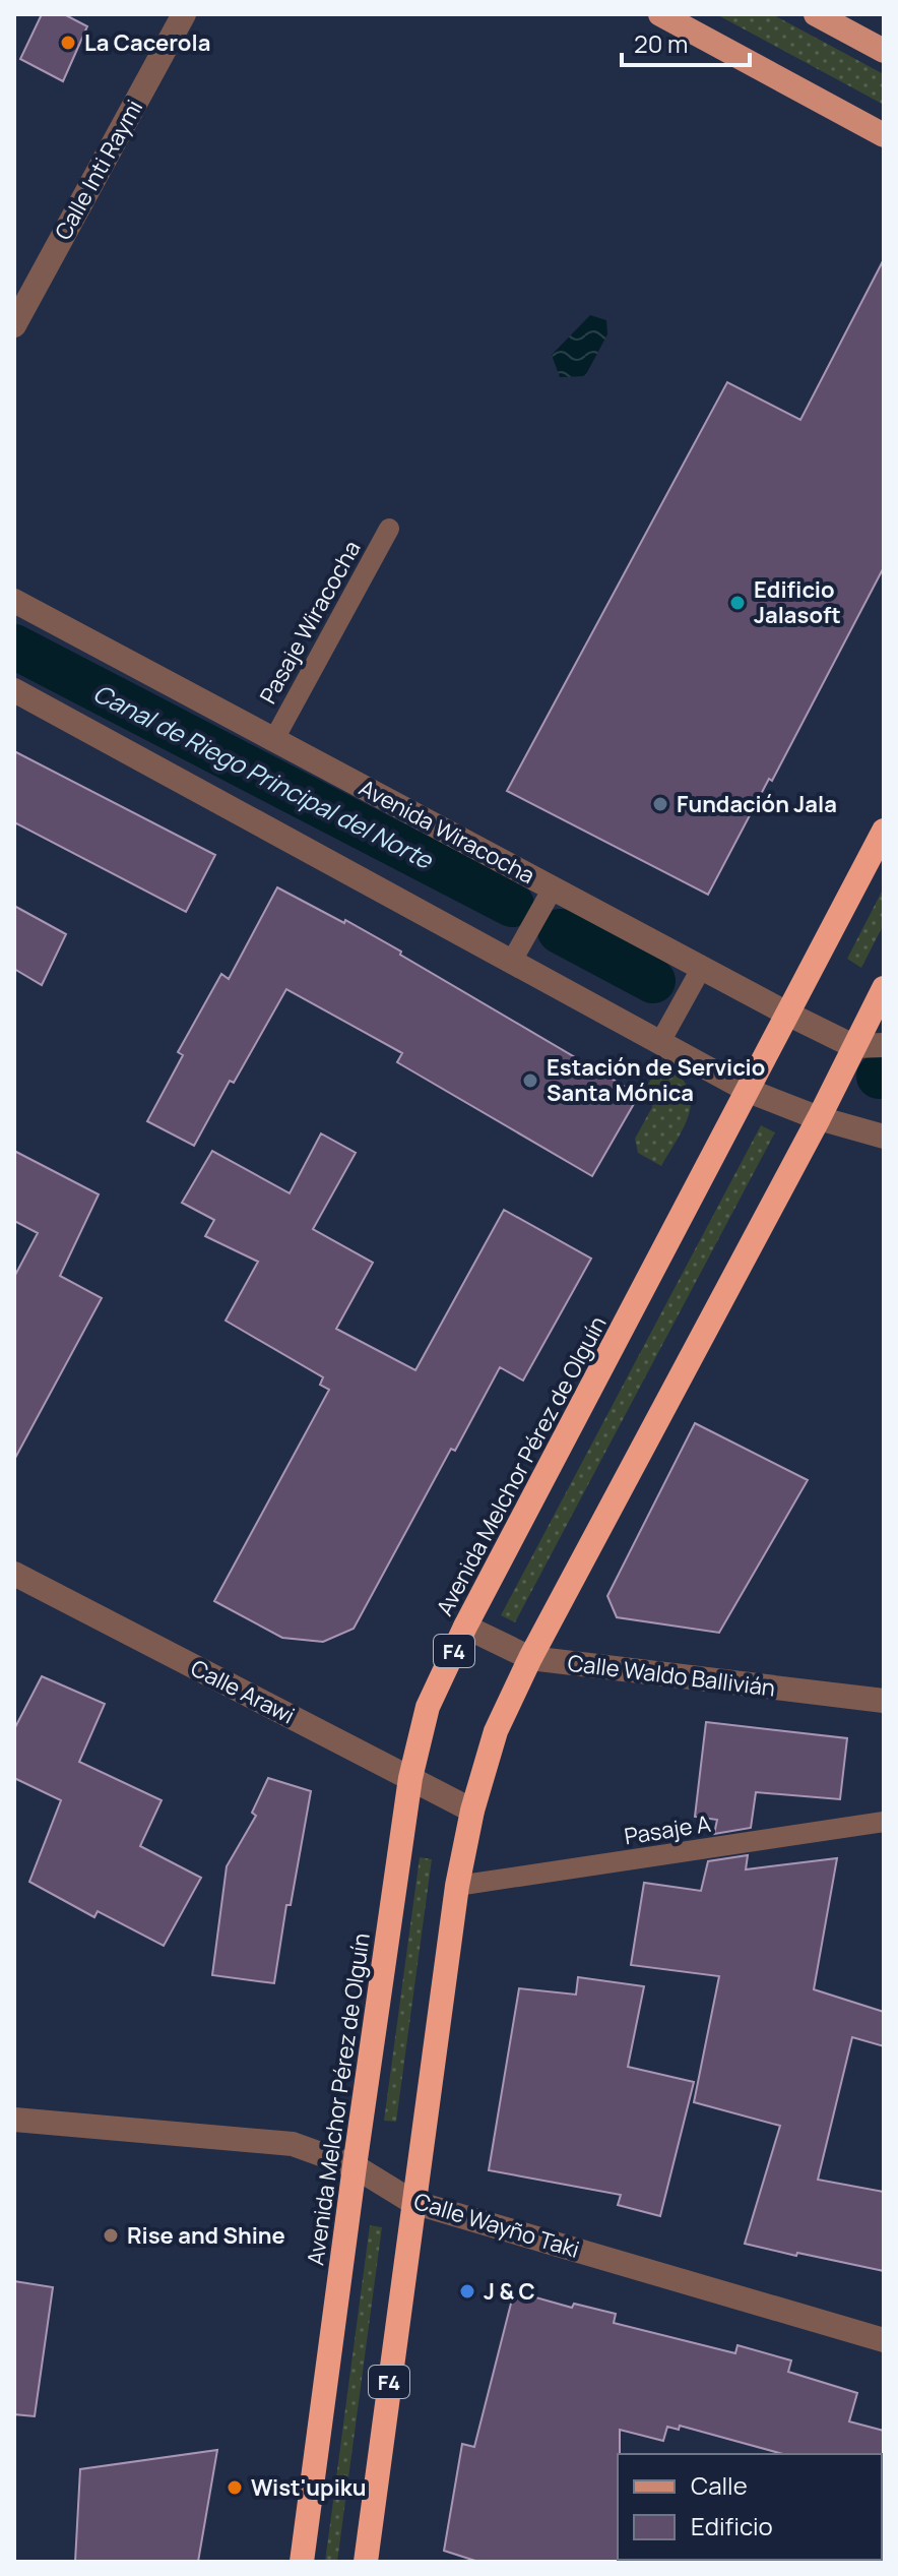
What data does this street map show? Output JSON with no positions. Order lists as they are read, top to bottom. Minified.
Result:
{"streets":{"highway":["Avenida Melchor Pérez de Olguín","F4"],"street":["Calle Inti Raymi","Avenida Wiracocha","Calle Waldo Ballivián","Calle Arawi","Calle Wayño Taki"],"lane":["Pasaje Wiracocha","Pasaje A"]},"crossings":[["Pasaje Wiracocha","Avenida Wiracocha"],["Avenida Wiracocha","Avenida Melchor Pérez de Olguín"],["Avenida Wiracocha","F4"],["Avenida Melchor Pérez de Olguín","Calle Waldo Ballivián"],["Avenida Melchor Pérez de Olguín","Calle Arawi"],["Avenida Melchor Pérez de Olguín","Calle Wayño Taki"],["F4","Calle Waldo Ballivián"],["F4","Calle Arawi"],["F4","Pasaje A"],["F4","Calle Wayño Taki"]],"water":["Canal de Riego Principal del Norte"],"places":["La Cacerola","Edificio Jalasoft","Fundación Jala","Estación de Servicio Santa Mónica","Rise and Shine","J & C","Wist'upiku"],"legend":["Calle","Edificio"],"scale_bar":"20 m"}
